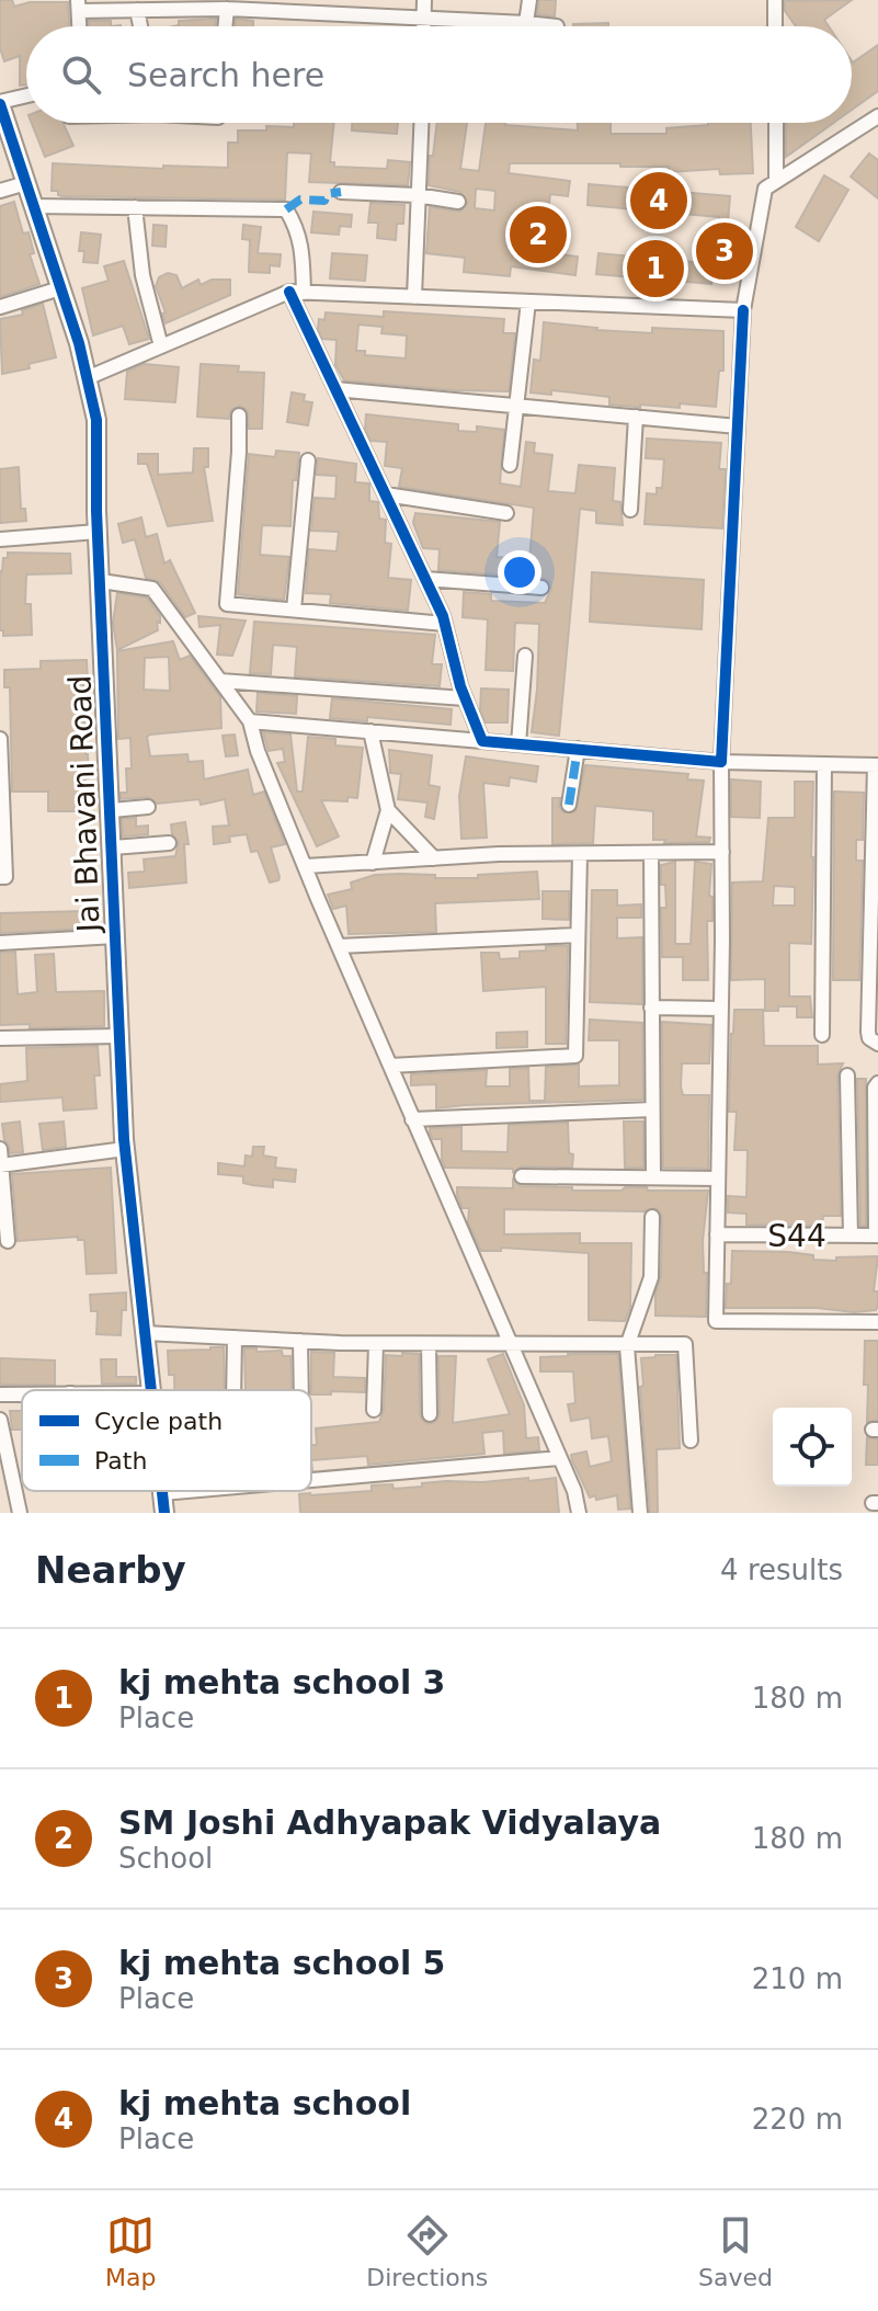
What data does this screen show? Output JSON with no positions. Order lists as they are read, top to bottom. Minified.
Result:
{"streets":{"street":["Jai Bhavani Road","S44"]},"legend":["Cycle path","Path"],"page":{"search":"Search here","pins":["4","2","3","1"],"heading":["Nearby","4 results"],"list":[{"mark":"1","name":"kj mehta school 3","note":"Place","value":"180 m"},{"mark":"2","name":"SM Joshi Adhyapak Vidyalaya","note":"School","value":"180 m"},{"mark":"3","name":"kj mehta school 5","note":"Place","value":"210 m"},{"mark":"4","name":"kj mehta school","note":"Place","value":"220 m"}],"nav":["Map","Directions","Saved"]}}
